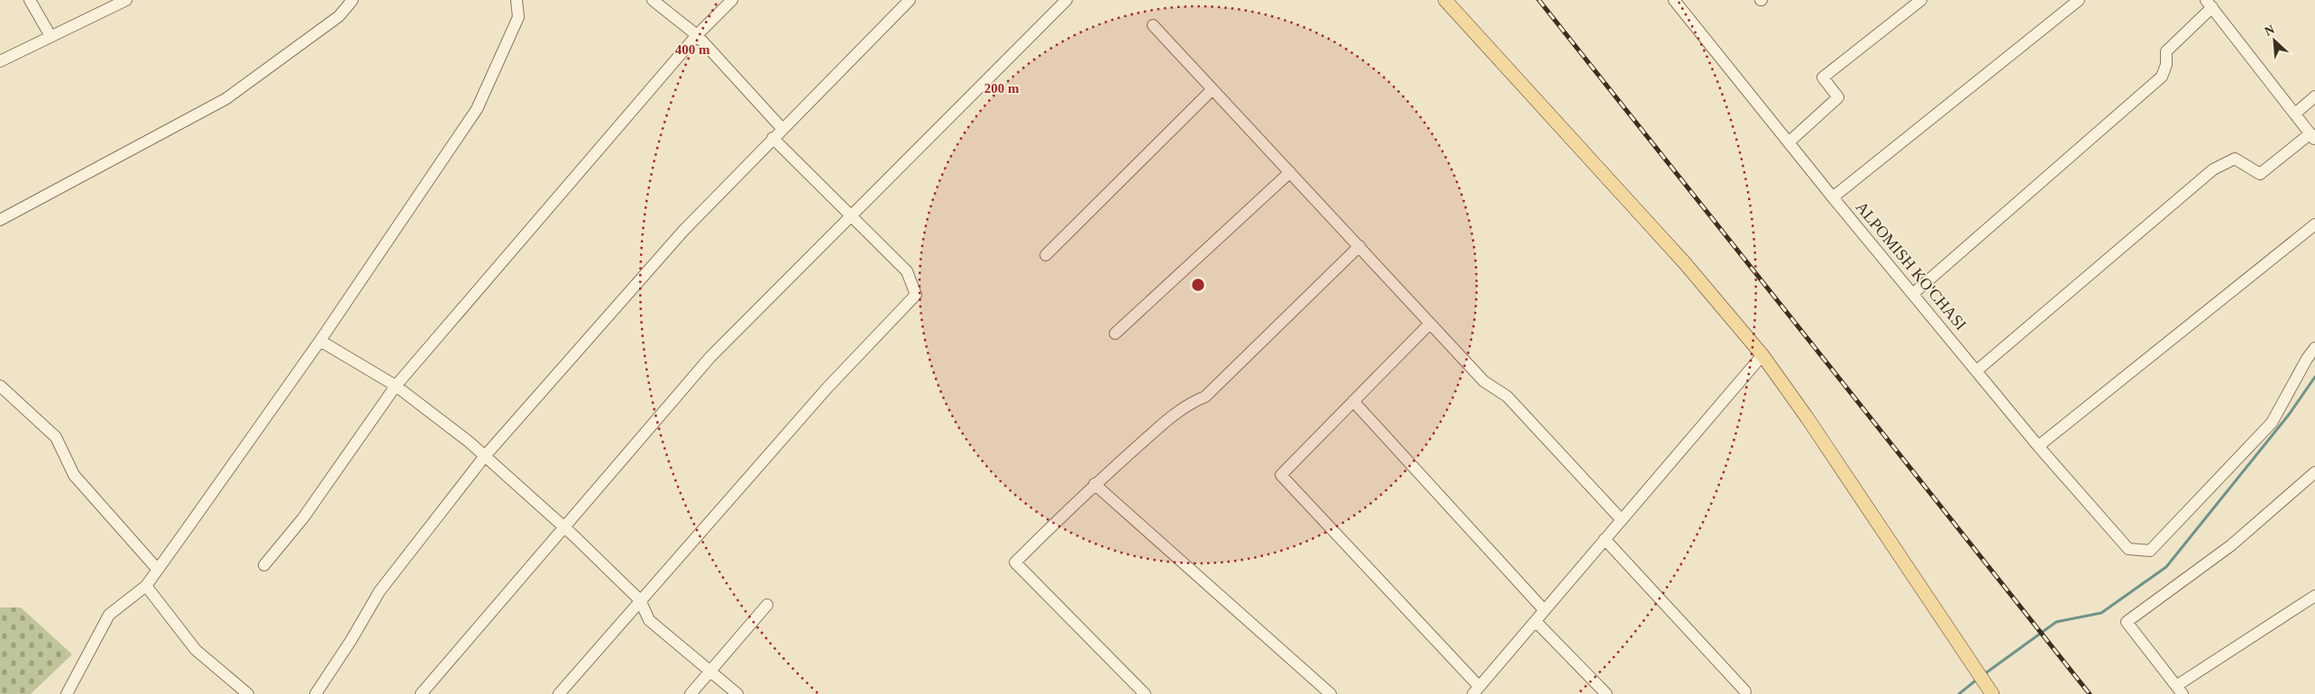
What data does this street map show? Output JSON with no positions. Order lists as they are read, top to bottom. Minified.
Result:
{"streets":{"street":["ALPOMISH KO'CHASI"]},"north":"top left","rings":["400 m","200 m"]}
